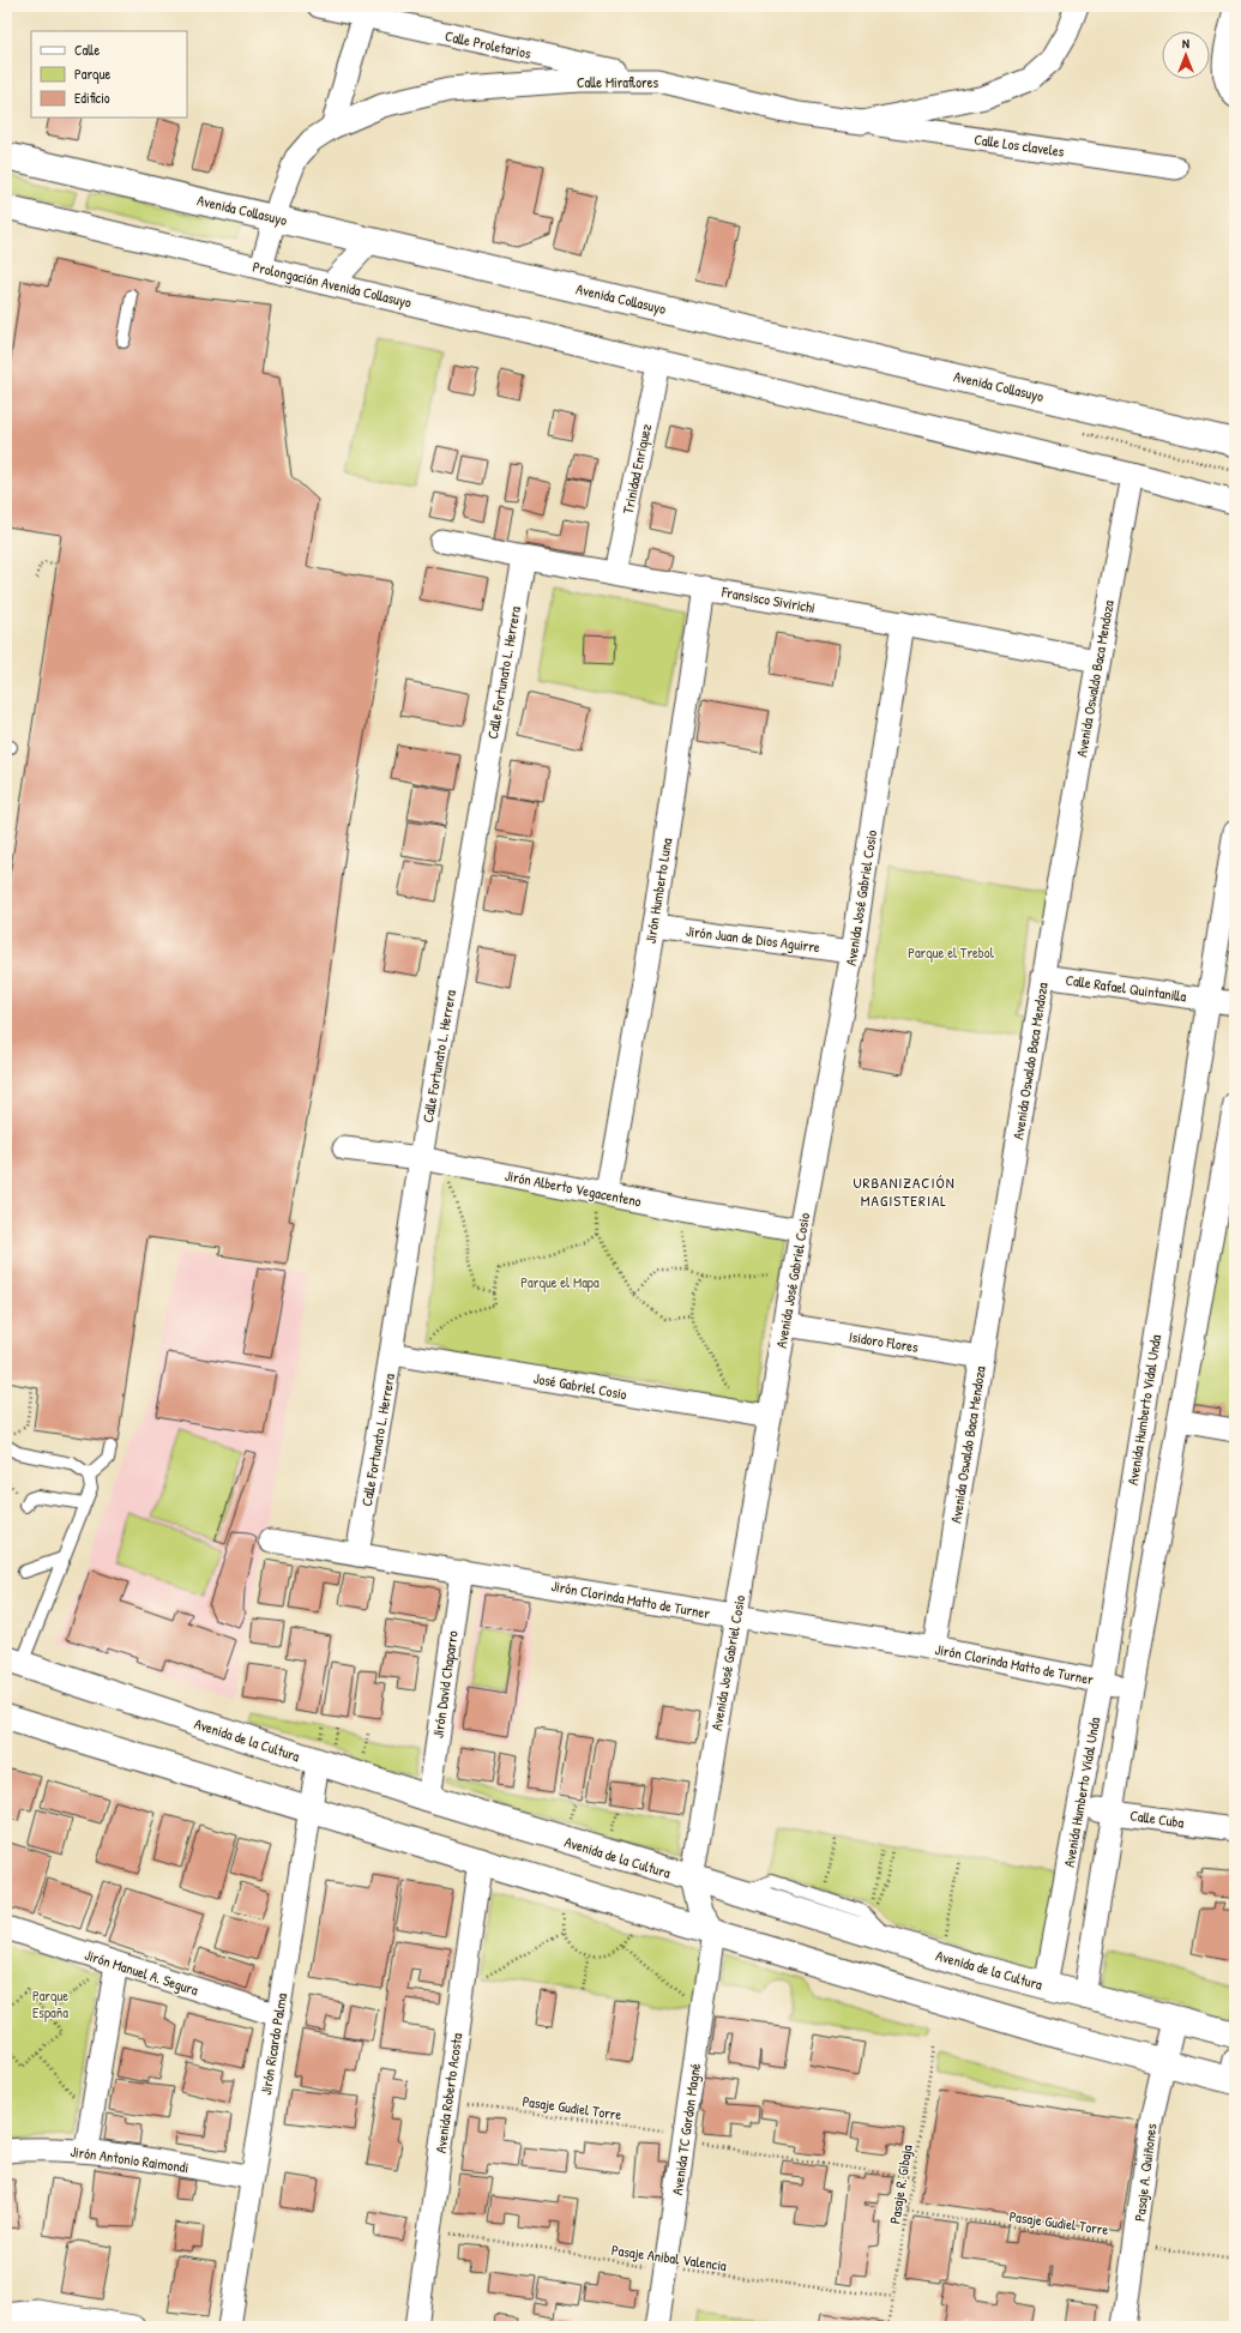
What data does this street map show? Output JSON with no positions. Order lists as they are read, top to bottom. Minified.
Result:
{"streets":{"main road":["Avenida Collasuyo","Avenida de la Cultura"],"street":["Calle Proletarios","Calle Miraflores","Calle Los claveles","Prolongación Avenida Collasuyo","Trinidad Enriquez","Fransisco Sivirichi","Calle Fortunato L. Herrera","Avenida Oswaldo Baca Mendoza","Jirón Humberto Luna","Avenida José Gabriel Cosio","Jirón Juan de Dios Aguirre","Calle Rafael Quintanilla","Jirón Alberto Vegacenteno","Isidoro Flores","José Gabriel Cosio","Avenida Humberto Vidal Unda","Jirón Clorinda Matto de Turner","Jirón David Chaparro","Calle Cuba","Jirón Manuel A. Segura","Jirón Ricardo Palma","Avenida Roberto Acosta","Avenida TC Gordon Magné","Jirón Antonio Raimondi","Pasaje A. Quiñones"],"path":["Pasaje Gudiel Torre","Pasaje R. Gibaja","Pasaje Anibal Valencia"]},"crossings":[["Calle Proletarios","Calle Miraflores"],["Calle Miraflores","Calle Los claveles"],["Calle Miraflores","Avenida Collasuyo"],["Calle Miraflores","Prolongación Avenida Collasuyo"],["Prolongación Avenida Collasuyo","Trinidad Enriquez"],["Prolongación Avenida Collasuyo","Avenida Oswaldo Baca Mendoza"],["Trinidad Enriquez","Fransisco Sivirichi"],["Fransisco Sivirichi","Calle Fortunato L. Herrera"],["Fransisco Sivirichi","Avenida Oswaldo Baca Mendoza"],["Fransisco Sivirichi","Jirón Humberto Luna"],["Fransisco Sivirichi","Avenida José Gabriel Cosio"],["Calle Fortunato L. Herrera","Jirón Alberto Vegacenteno"],["Calle Fortunato L. Herrera","José Gabriel Cosio"],["Calle Fortunato L. Herrera","Jirón Clorinda Matto de Turner"],["Avenida Oswaldo Baca Mendoza","Calle Rafael Quintanilla"],["Avenida Oswaldo Baca Mendoza","Isidoro Flores"],["Avenida Oswaldo Baca Mendoza","Jirón Clorinda Matto de Turner"],["Jirón Humberto Luna","Jirón Juan de Dios Aguirre"],["Jirón Humberto Luna","Jirón Alberto Vegacenteno"],["Avenida José Gabriel Cosio","Jirón Juan de Dios Aguirre"],["Avenida José Gabriel Cosio","Jirón Alberto Vegacenteno"],["Avenida José Gabriel Cosio","Isidoro Flores"],["Avenida José Gabriel Cosio","José Gabriel Cosio"],["Avenida José Gabriel Cosio","Jirón Clorinda Matto de Turner"],["Avenida José Gabriel Cosio","Avenida de la Cultura"],["Avenida José Gabriel Cosio","Avenida TC Gordon Magné"],["Calle Rafael Quintanilla","Avenida Humberto Vidal Unda"],["Avenida Humberto Vidal Unda","Jirón Clorinda Matto de Turner"],["Avenida Humberto Vidal Unda","Avenida de la Cultura"],["Avenida Humberto Vidal Unda","Calle Cuba"],["Jirón Clorinda Matto de Turner","Jirón David Chaparro"],["Jirón David Chaparro","Avenida de la Cultura"],["Avenida de la Cultura","Jirón Ricardo Palma"],["Avenida de la Cultura","Pasaje A. Quiñones"],["Jirón Manuel A. Segura","Jirón Ricardo Palma"],["Jirón Ricardo Palma","Jirón Antonio Raimondi"],["Pasaje Gudiel Torre","Pasaje A. Quiñones"],["Pasaje Gudiel Torre","Pasaje R. Gibaja"],["Avenida TC Gordon Magné","Pasaje Anibal Valencia"],["Pasaje R. Gibaja","Pasaje Anibal Valencia"]],"districts":["URBANIZACIÓN MAGISTERIAL"],"parks":["Parque el Trebol","Parque el Mapa","Parque España"],"legend":["Calle","Parque","Edificio"],"north":"top"}
